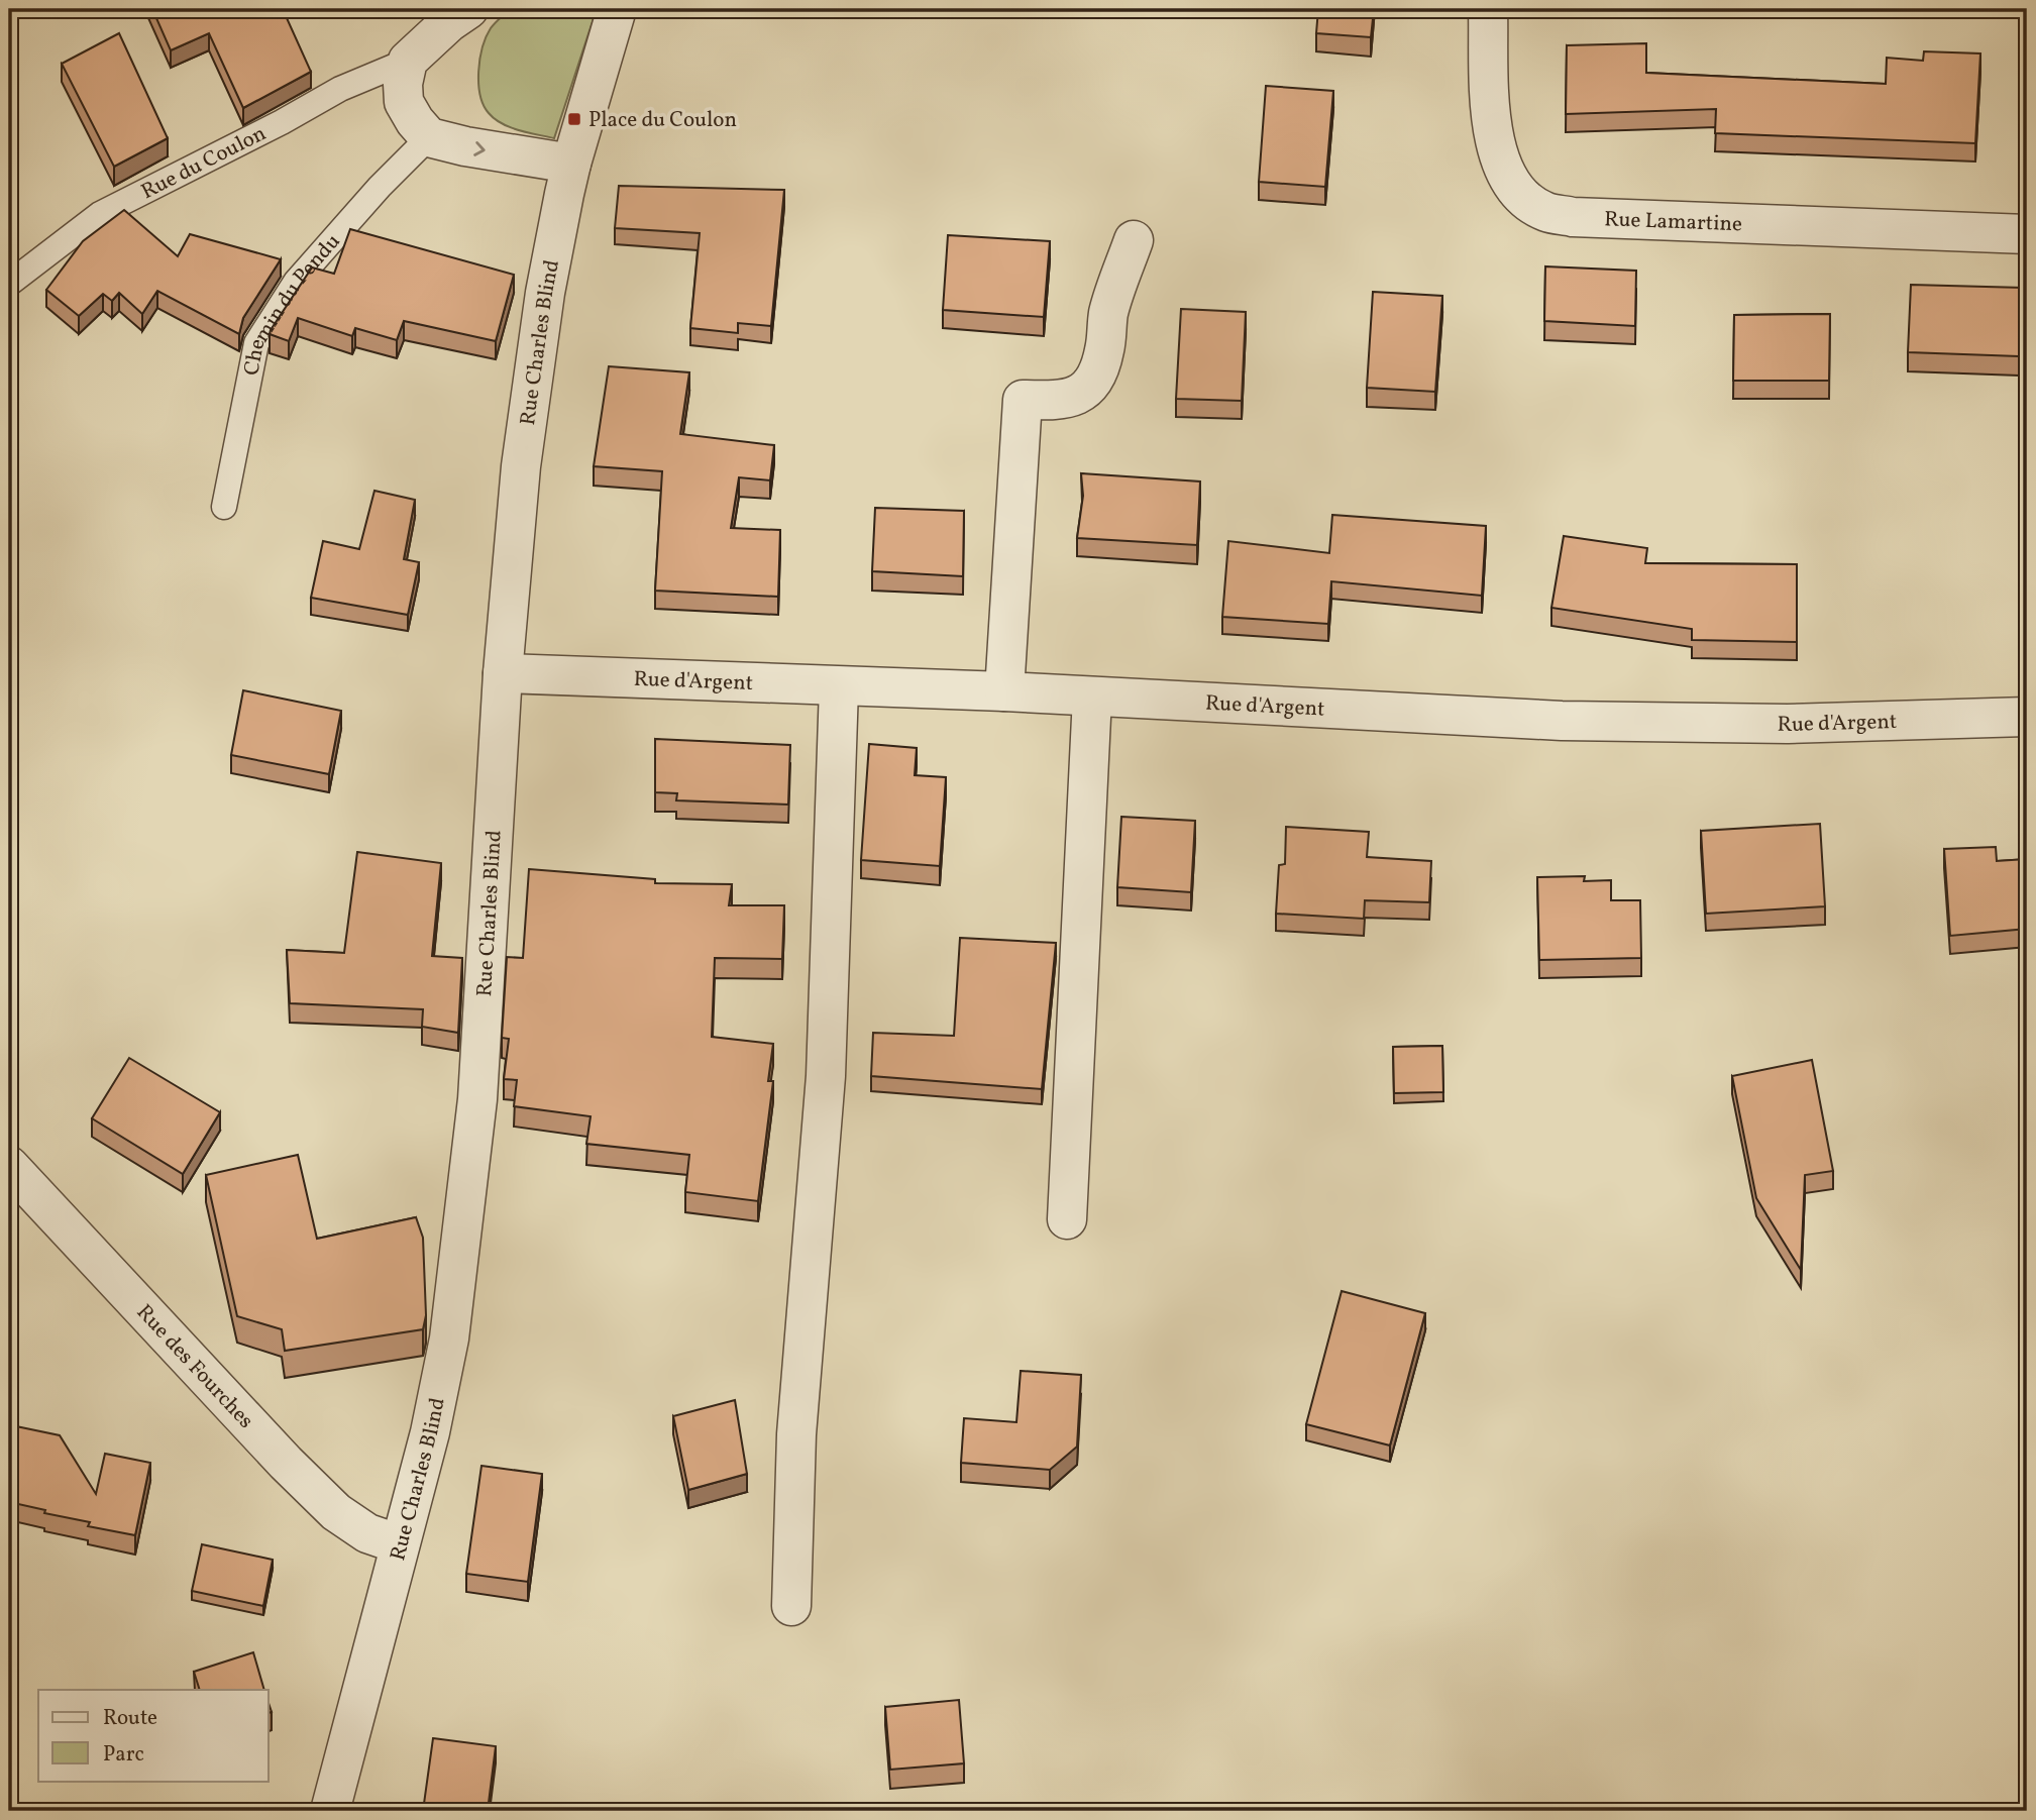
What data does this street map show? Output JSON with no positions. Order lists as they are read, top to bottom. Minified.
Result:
{"streets":{"street":["Rue Lamartine","Rue Charles Blind","Rue d'Argent","Rue des Fourches"],"lane":["Rue du Coulon","Chemin du Pendu"]},"crossings":[["Rue Charles Blind","Rue d'Argent"],["Rue Charles Blind","Rue des Fourches"]],"places":{"transit":["Place du Coulon"]},"legend":["Route","Parc"]}
